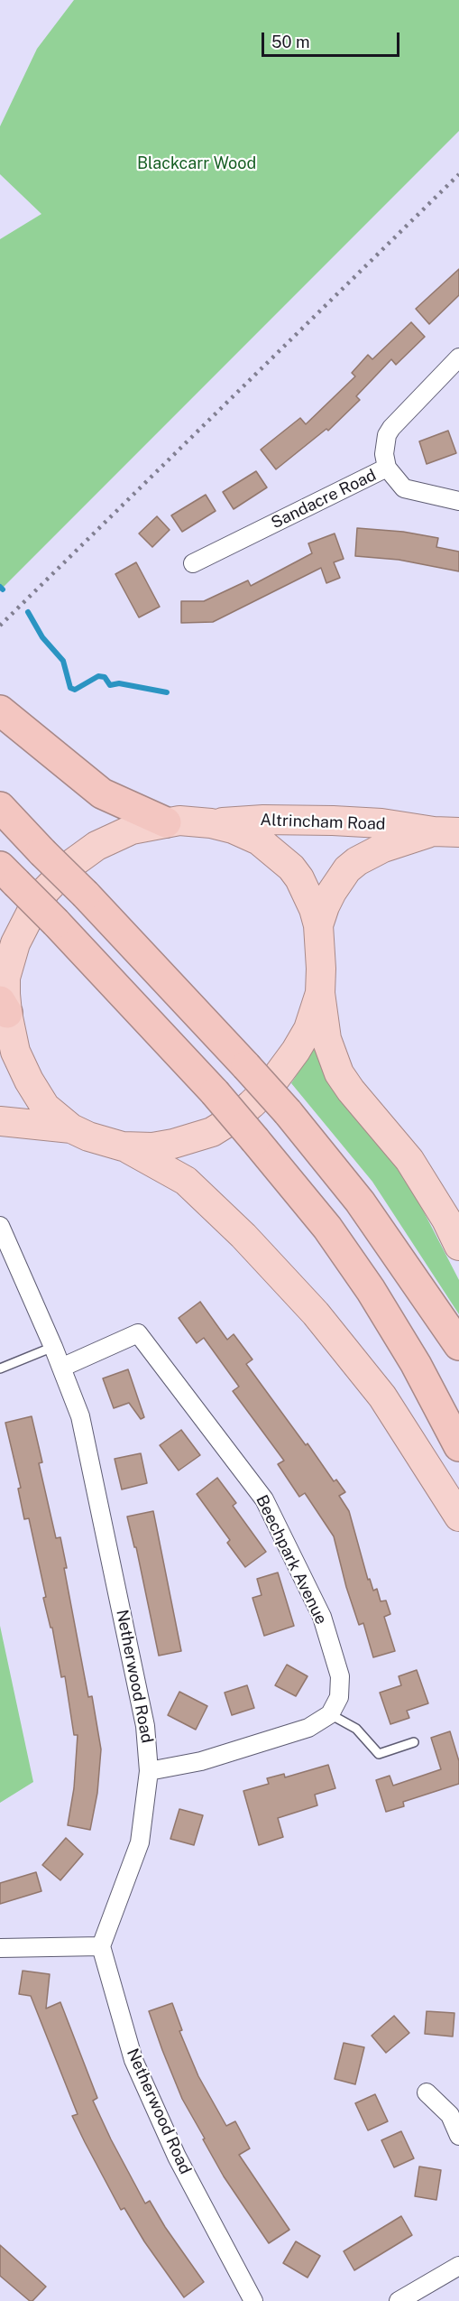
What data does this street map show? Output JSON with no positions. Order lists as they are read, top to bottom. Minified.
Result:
{"streets":{"highway":["Altrincham Road"],"street":["Sandacre Road","Beechpark Avenue","Netherwood Road"]},"crossings":[["Beechpark Avenue","Netherwood Road"]],"parks":["Blackcarr Wood"],"scale_bar":"50 m"}
